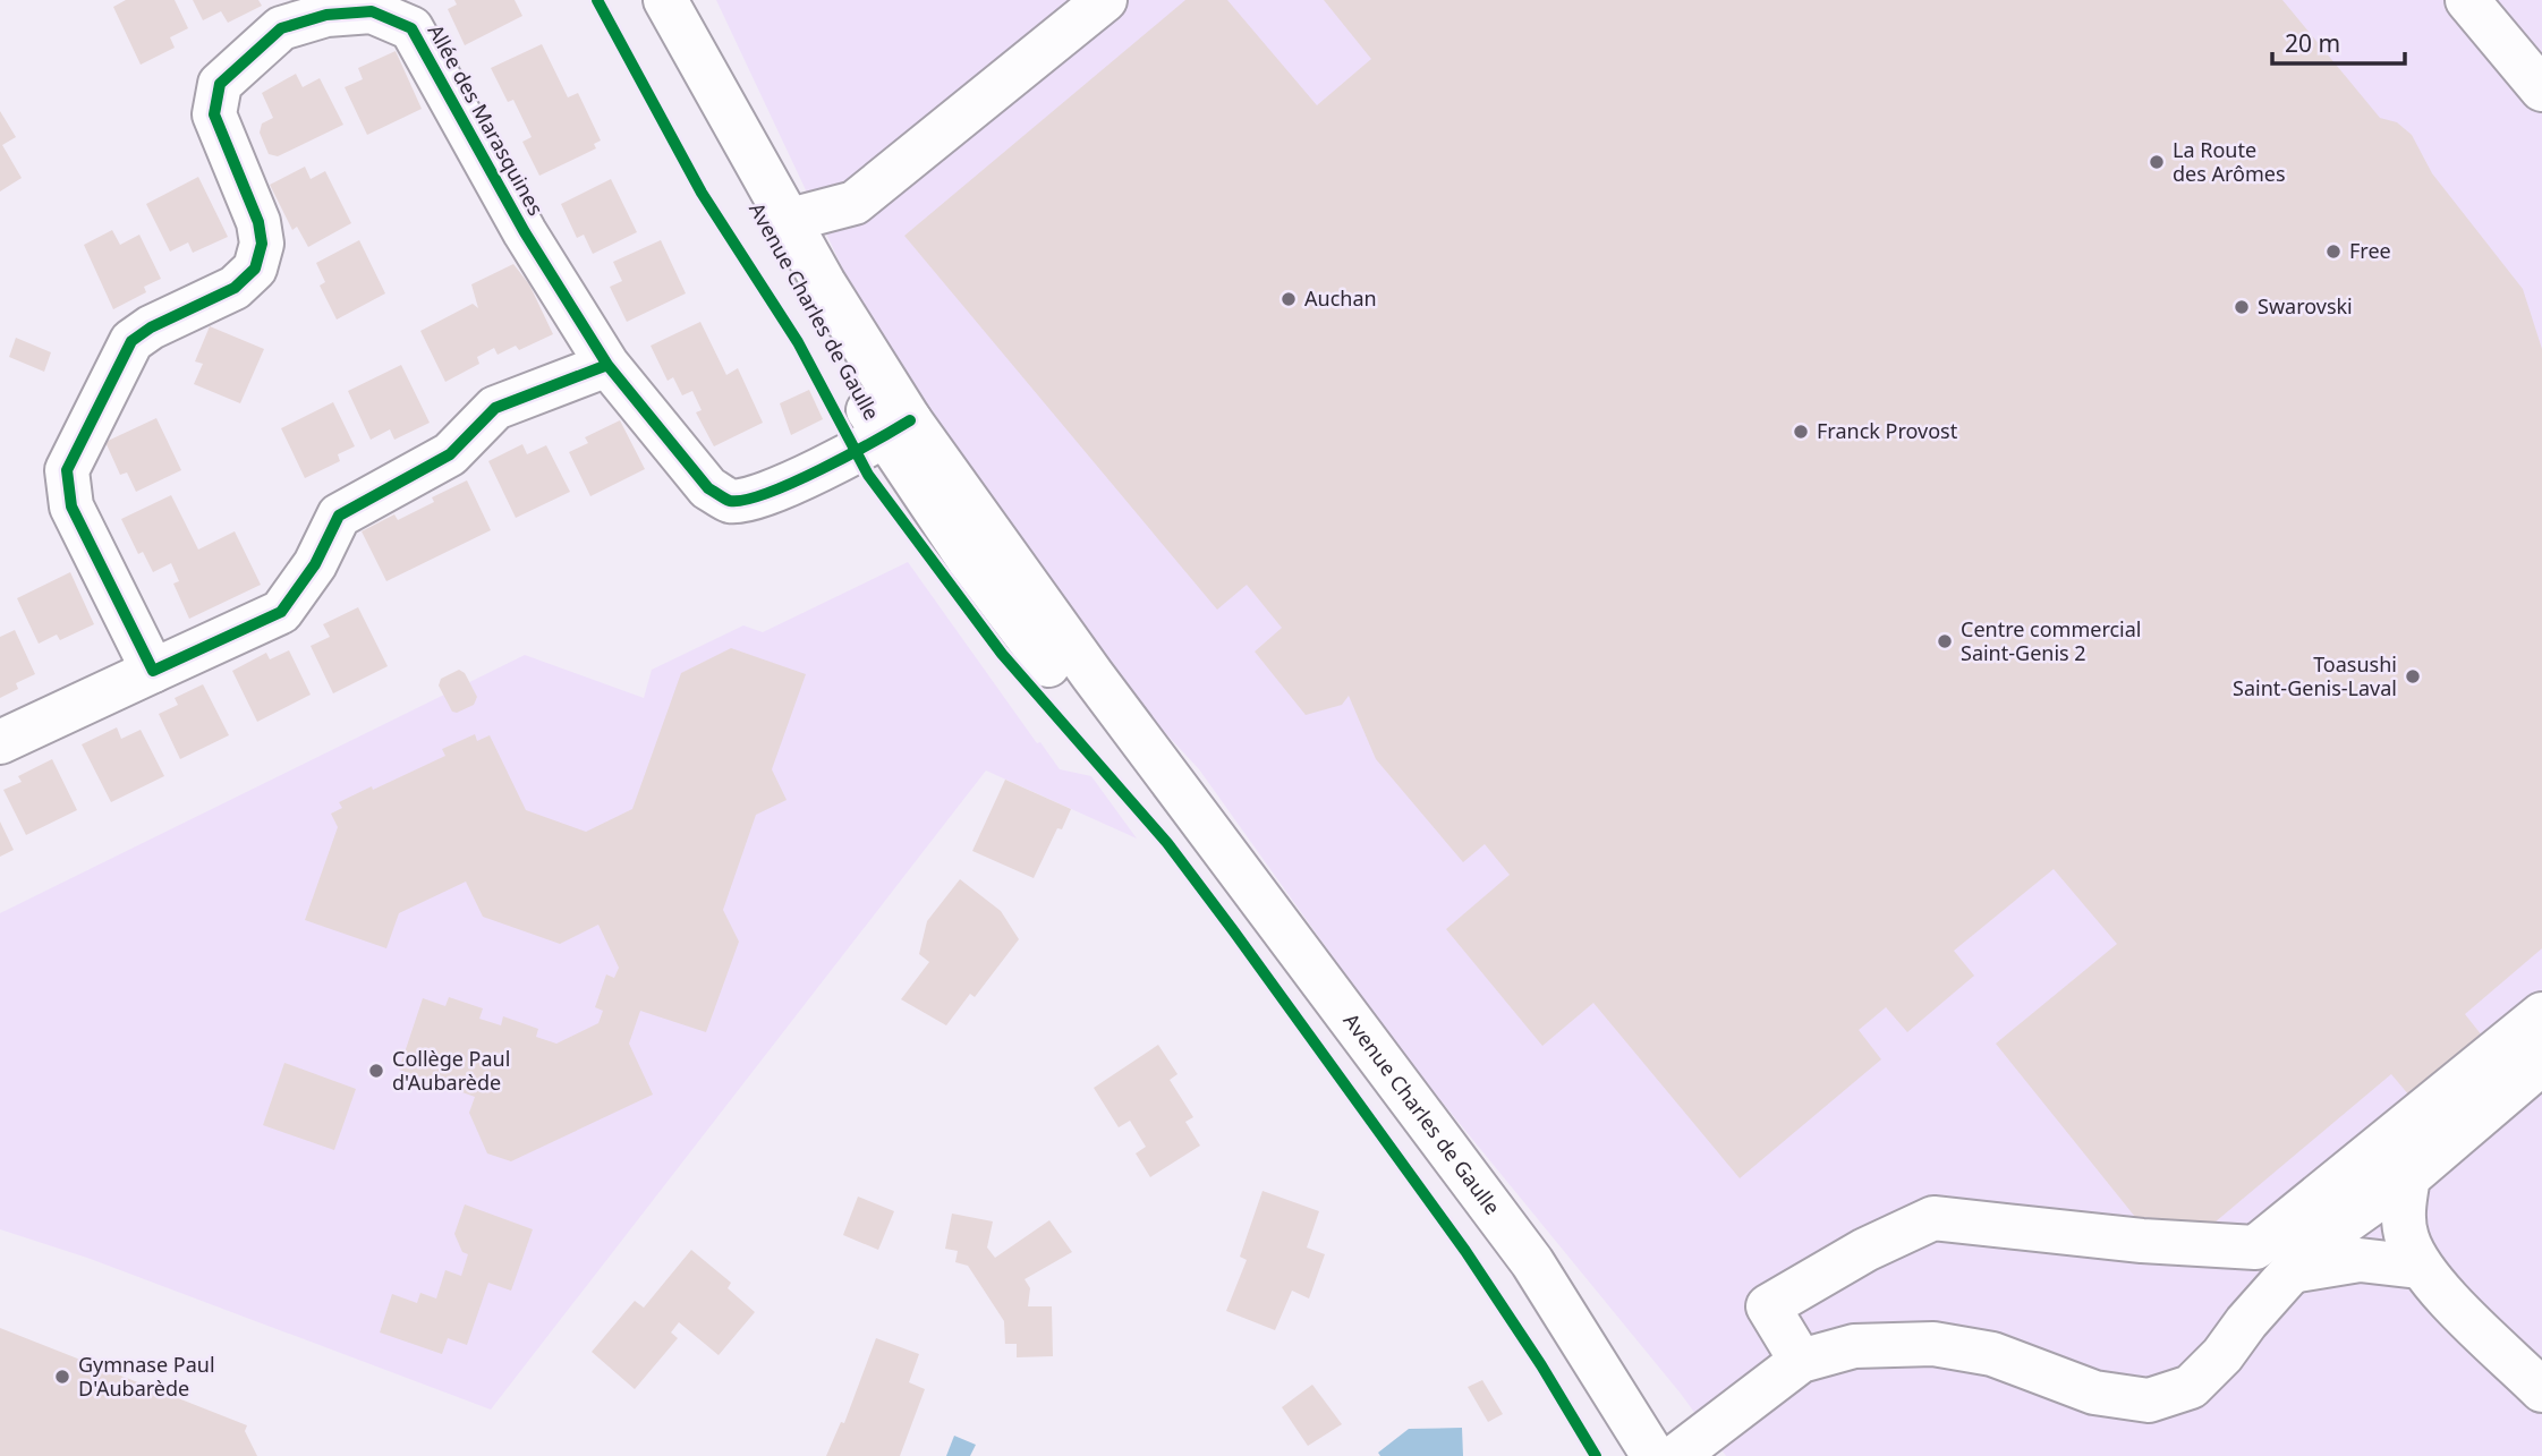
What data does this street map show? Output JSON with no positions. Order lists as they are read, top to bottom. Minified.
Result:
{"streets":{"street":["Allée des Marasquines","Avenue Charles de Gaulle"]},"crossings":[["Allée des Marasquines","Avenue Charles de Gaulle"]],"places":["La Route des Arômes","Free","Auchan","Swarovski","Franck Provost","Centre commercial Saint-Genis 2","Toasushi Saint-Genis-Laval","Collège Paul d'Aubarède","Gymnase Paul D'Aubarède"],"scale_bar":"20 m"}
